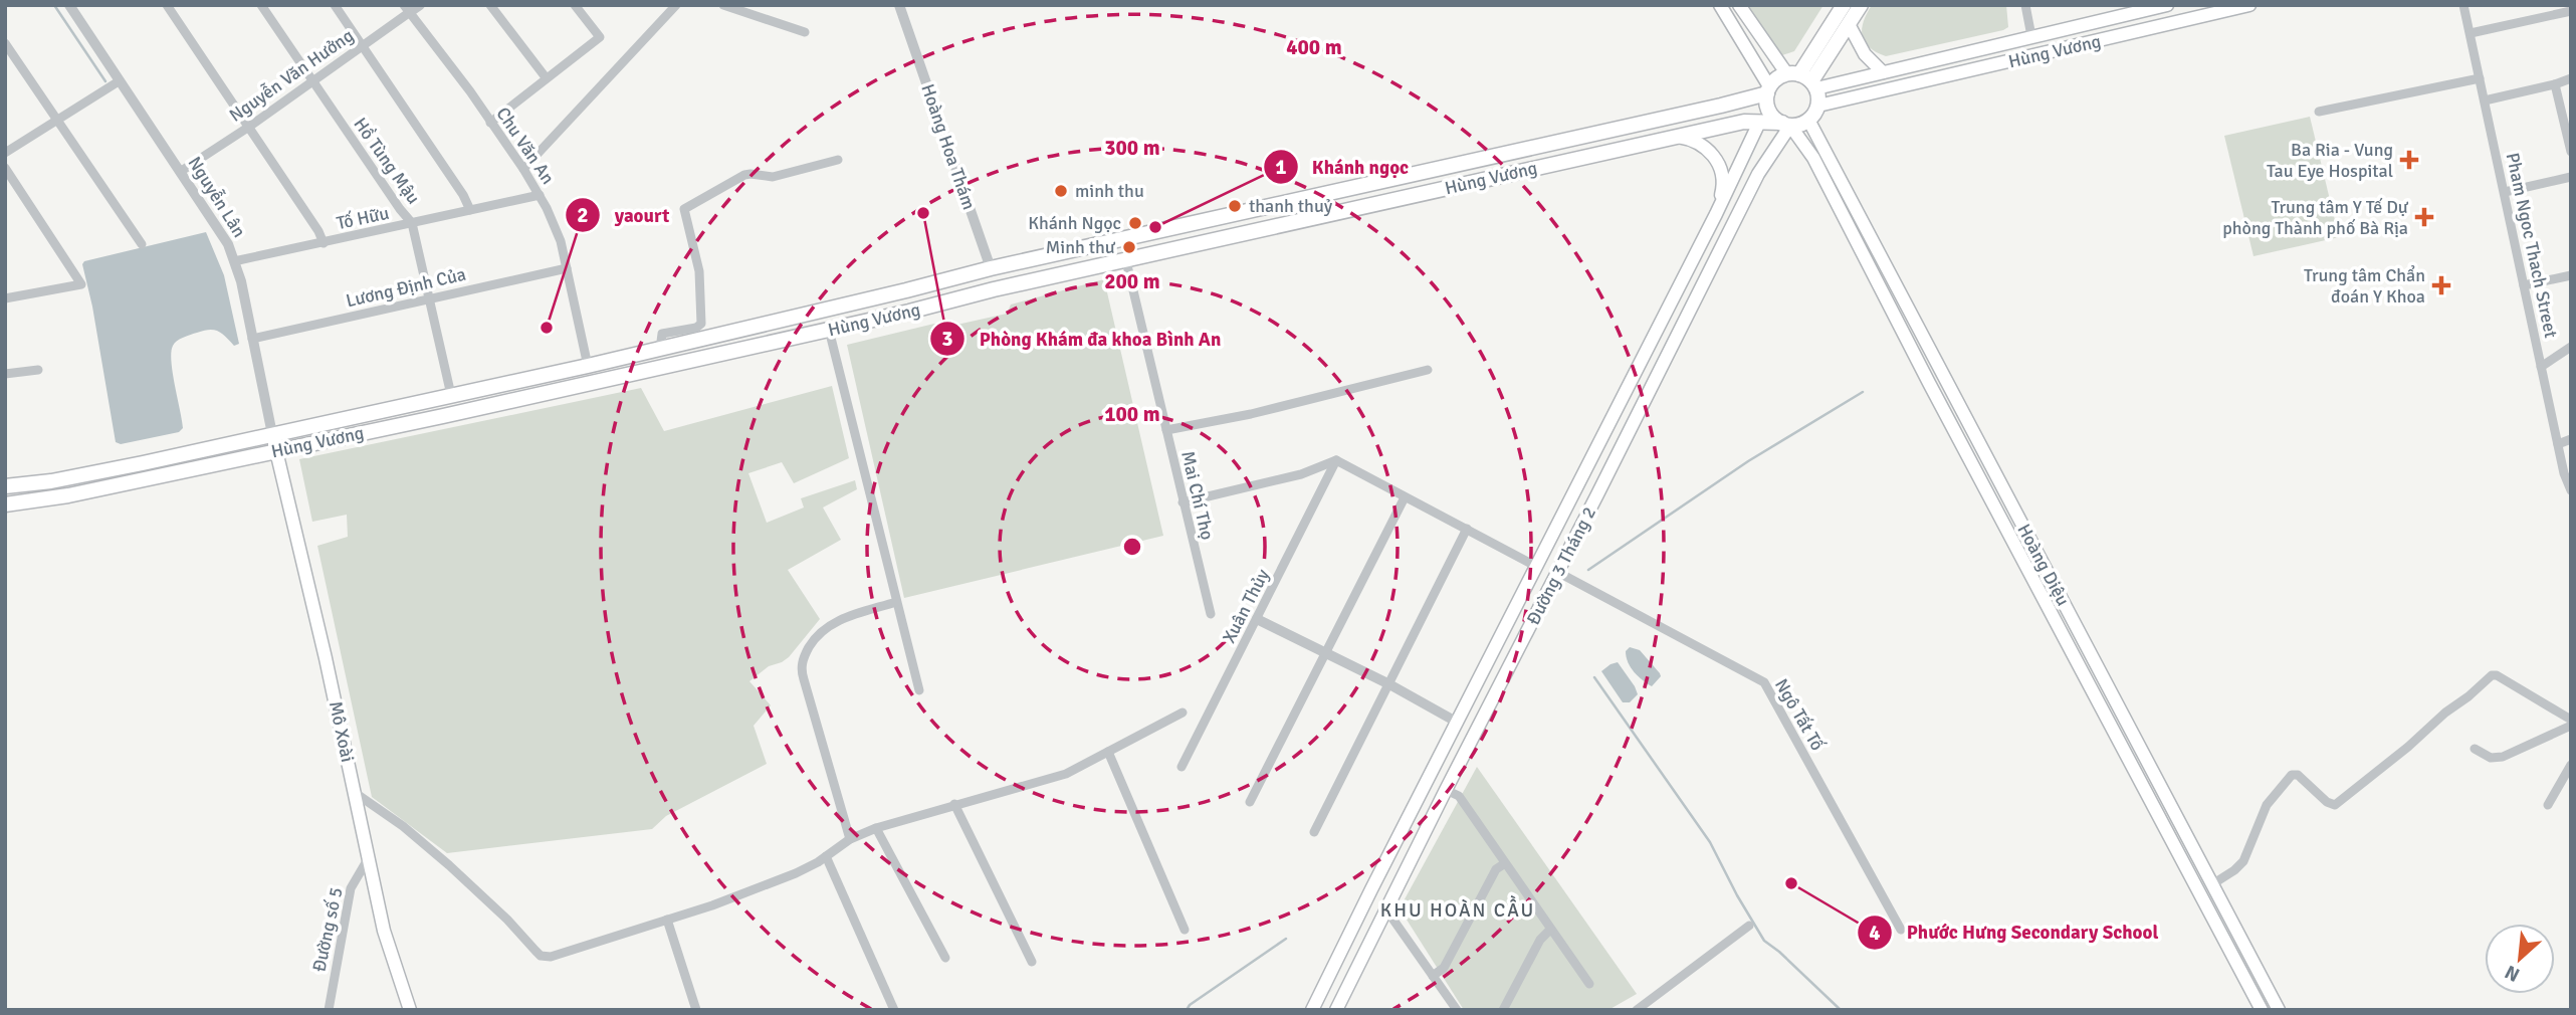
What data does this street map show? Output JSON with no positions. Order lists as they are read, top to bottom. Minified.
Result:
{"streets":{"main road":["Hùng Vương","Hoàng Hoa Thám","Hoàng Diệu","Đường 3 Tháng 2","Mô Xoài"],"street":["Nguyễn Văn Hưởng","Chu Văn An","Hồ Tùng Mậu","Nguyễn Lân","Tố Hữu","Pham Ngoc Thach Street","Lương Định Của","Mai Chí Thọ","Xuân Thủy","Ngô Tất Tố","Đường số 5"]},"crossings":[["Hùng Vương","Chu Văn An"],["Hùng Vương","Hoàng Hoa Thám"],["Hùng Vương","Hồ Tùng Mậu"],["Hùng Vương","Nguyễn Lân"],["Hùng Vương","Mai Chí Thọ"],["Hùng Vương","Hoàng Diệu"],["Hùng Vương","Đường 3 Tháng 2"],["Hùng Vương","Mô Xoài"],["Nguyễn Văn Hưởng","Chu Văn An"],["Nguyễn Văn Hưởng","Hồ Tùng Mậu"],["Nguyễn Văn Hưởng","Nguyễn Lân"],["Chu Văn An","Tố Hữu"],["Chu Văn An","Lương Định Của"],["Hồ Tùng Mậu","Tố Hữu"],["Hồ Tùng Mậu","Lương Định Của"],["Nguyễn Lân","Tố Hữu"],["Nguyễn Lân","Lương Định Của"],["Nguyễn Lân","Mô Xoài"],["Hoàng Diệu","Đường 3 Tháng 2"],["Đường 3 Tháng 2","Ngô Tất Tố"],["Mô Xoài","Đường số 5"]],"districts":["KHU HOÀN CẦU"],"places":{"health":["Ba Ria - Vung Tau Eye Hospital","Trung tâm Y Tế Dự phòng Thành phố Bà Rịa","Trung tâm Chẩn đoán Y Khoa"],"other":["minh thu","thanh thuỷ","Phòng Khám đa khoa Bình An","Khánh Ngọc","Khánh ngọc","Minh thư","yaourt","Phước Hưng Secondary School"]},"north":"bottom left","rings":["400 m","300 m","200 m","100 m"]}
